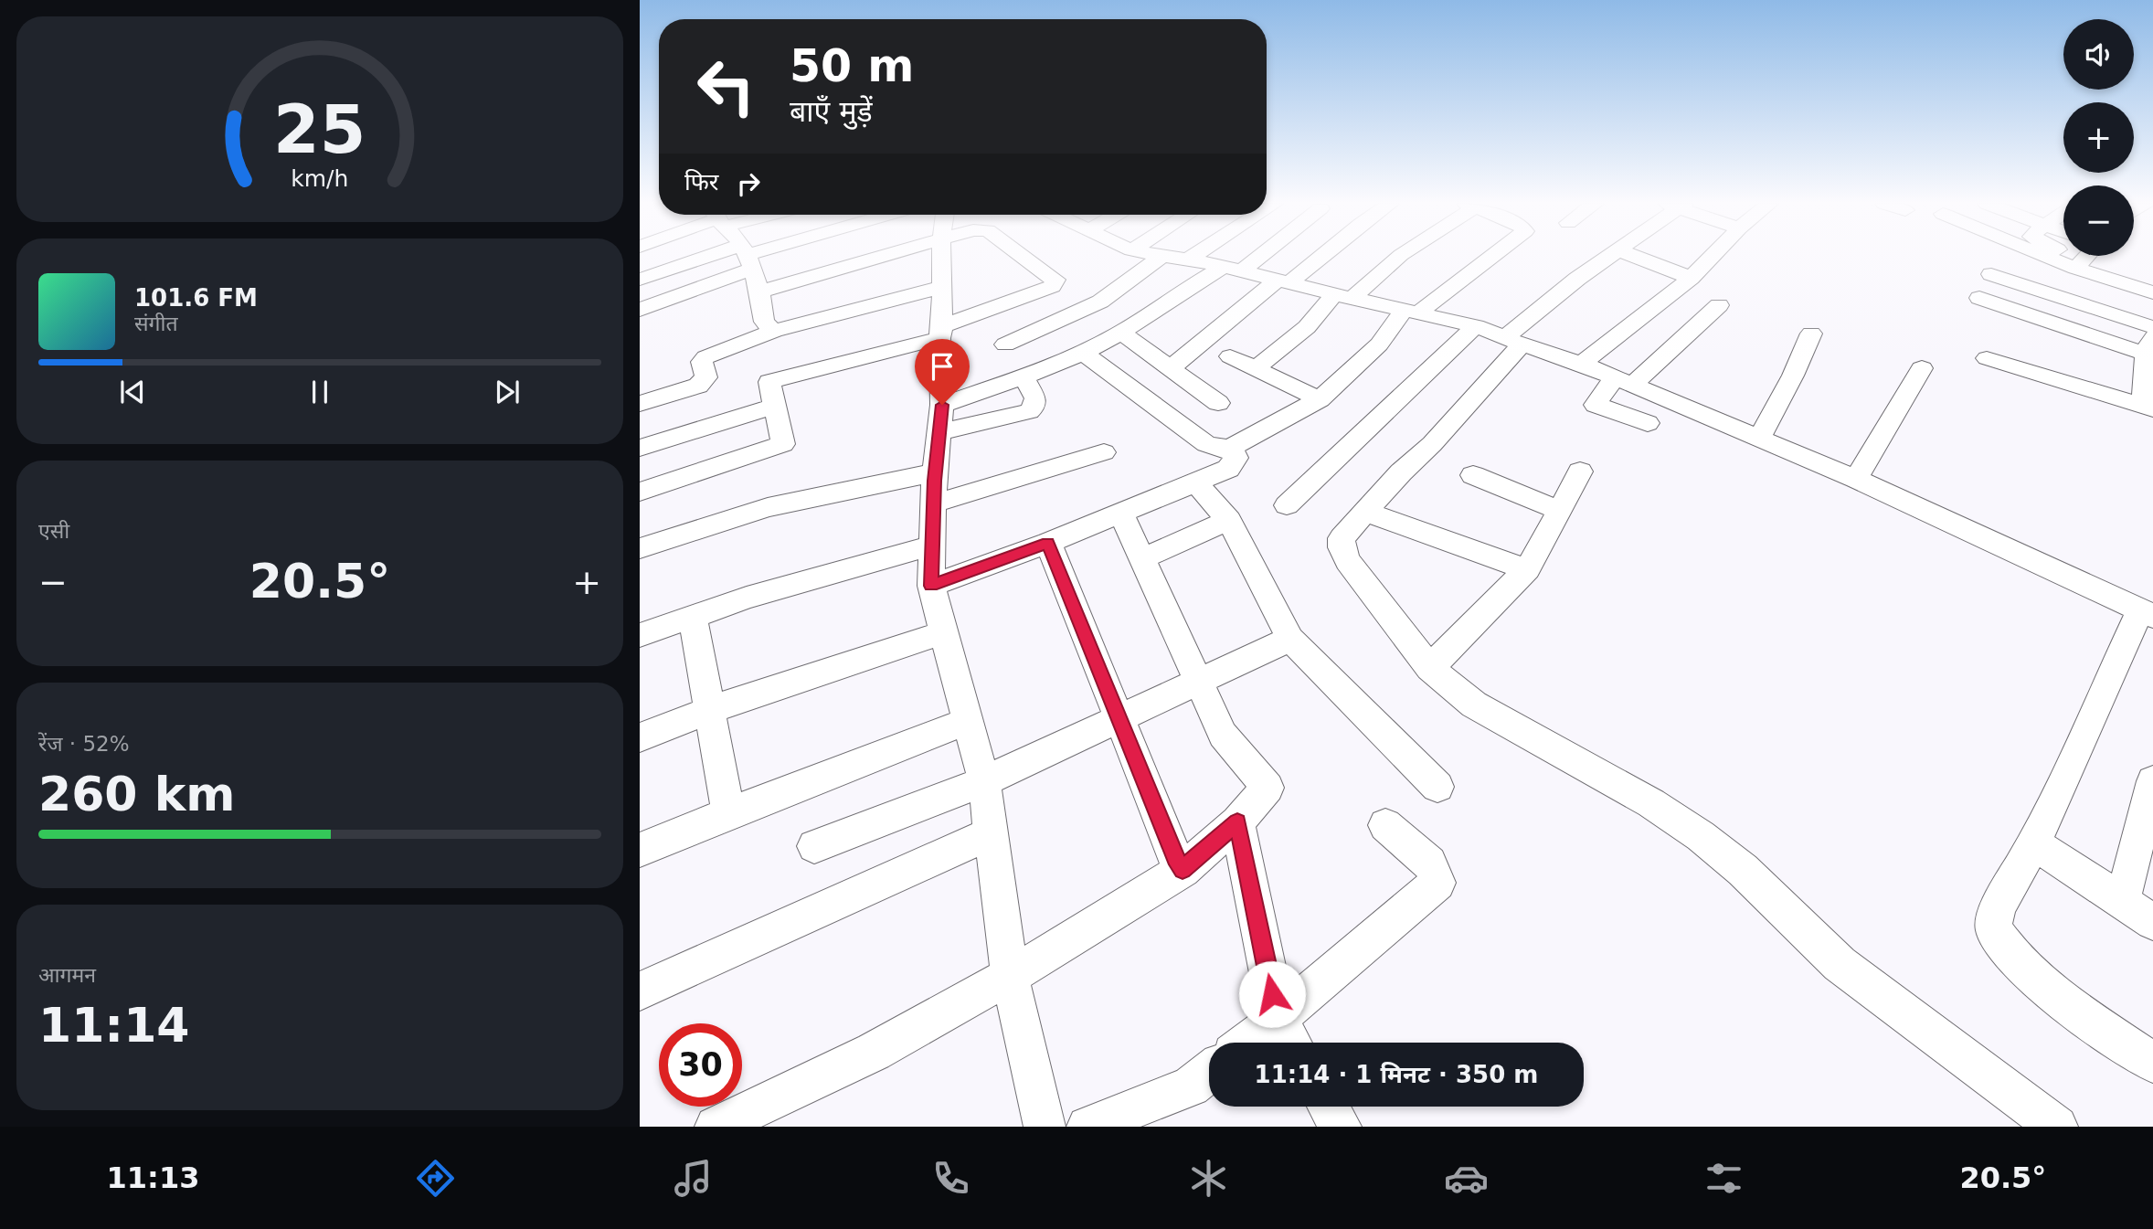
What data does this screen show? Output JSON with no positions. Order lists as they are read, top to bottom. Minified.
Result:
{"page":{"map_buttons":["+","−"],"turn":["50 m","बाएँ मुड़ें"],"then":"फिर","song":["101.6 FM","संगीत"],"tile":["एसी",["रेंज · 52%","260 km"],["आगमन","11:14"]],"heat":["−","20.5°","+"],"limit":"30","trip":"11:14 · 1 मिनट · 350 m","tabs":["11:13","20.5°"],"gauge":["25","km/h"]}}
